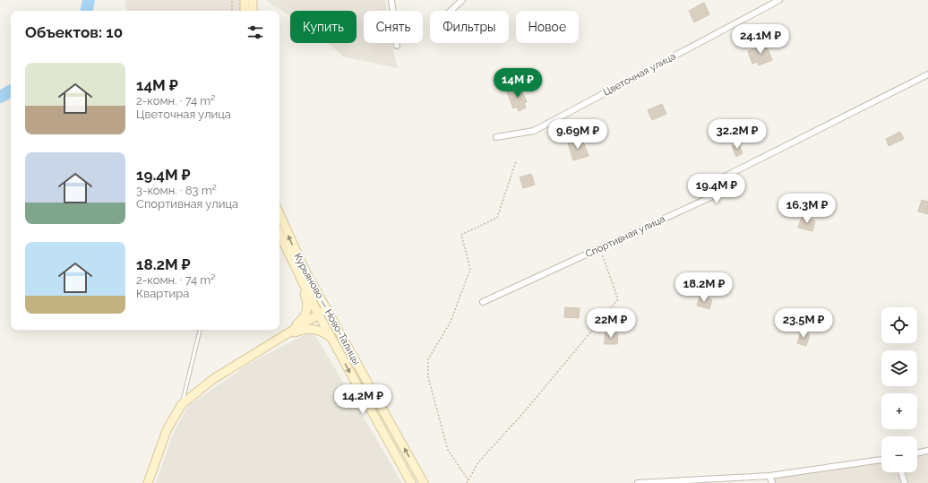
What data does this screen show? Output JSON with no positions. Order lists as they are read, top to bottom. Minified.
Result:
{"streets":{"main road":["Курьяново — Ново-Талицы"],"street":["Цветочная улица","Спортивная улица"]},"page":{"chip":["Купить","Снять","Фильтры","Новое"],"heading":"Объектов: 10","price":["24.1M ₽","14M ₽","9.69M ₽","32.2M ₽","19.4M ₽","16.3M ₽","18.2M ₽","22M ₽","23.5M ₽","14.2M ₽"],"list":[{"name":"14M ₽","note":"2-комн. · 74 m² · Цветочная улица"},{"name":"19.4M ₽","note":"3-комн. · 83 m² · Спортивная улица"},{"name":"18.2M ₽","note":"2-комн. · 74 m² · Квартира"}],"map_buttons":["+","−"]}}
